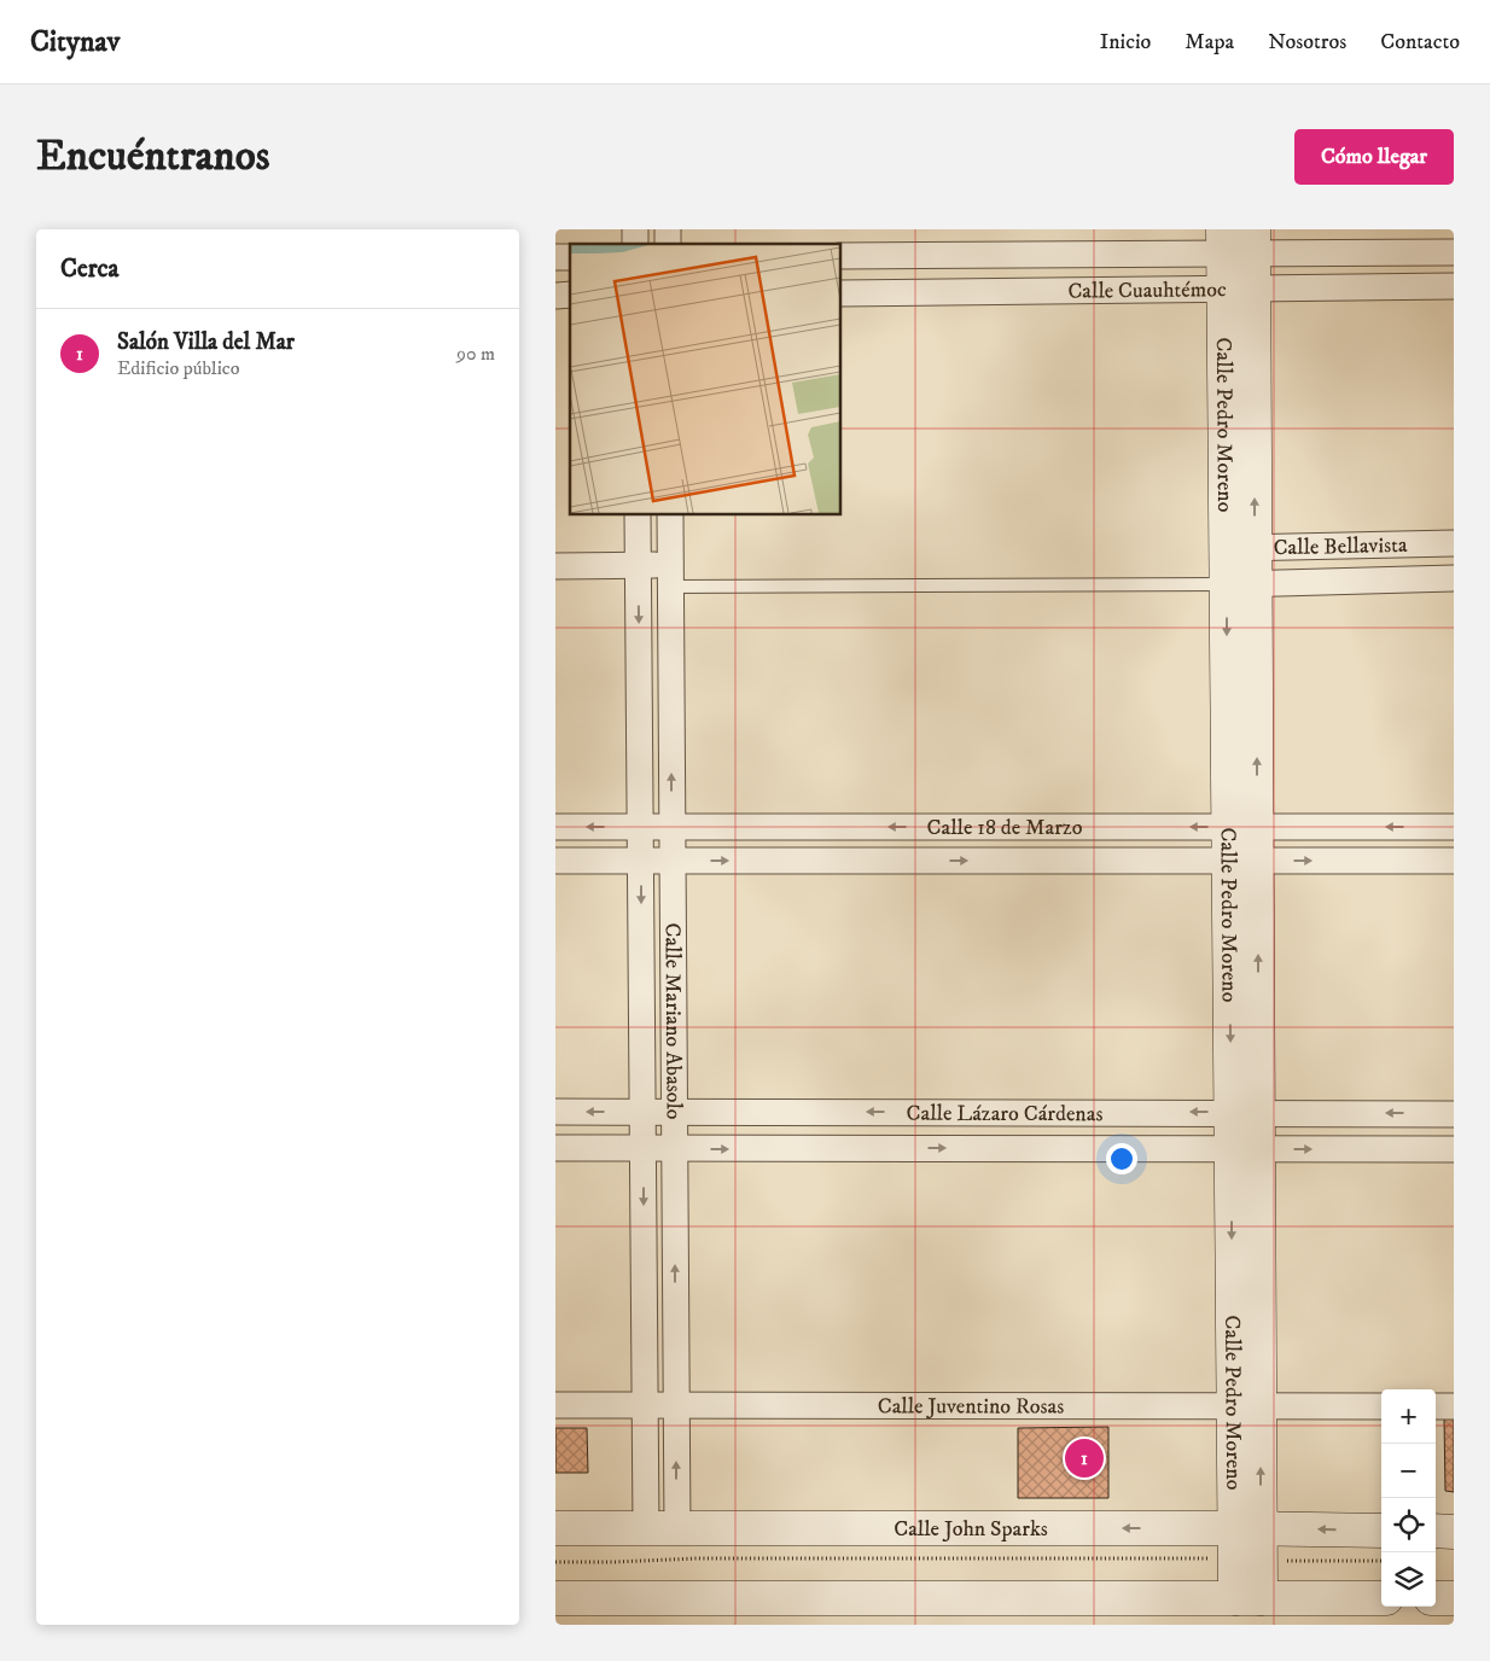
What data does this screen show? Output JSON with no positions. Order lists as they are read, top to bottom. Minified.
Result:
{"streets":{"main road":["Calle Pedro Moreno","Calle John Sparks"],"street":["Calle Cuauhtémoc","Calle Bellavista","Calle 18 de Marzo","Calle Mariano Abasolo","Calle Lázaro Cárdenas","Calle Juventino Rosas"]},"crossings":[["Calle Cuauhtémoc","Calle Pedro Moreno"],["Calle Pedro Moreno","Calle Bellavista"],["Calle Pedro Moreno","Calle 18 de Marzo"],["Calle Pedro Moreno","Calle Lázaro Cárdenas"],["Calle Pedro Moreno","Calle Juventino Rosas"],["Calle Pedro Moreno","Calle John Sparks"],["Calle 18 de Marzo","Calle Mariano Abasolo"],["Calle Mariano Abasolo","Calle Lázaro Cárdenas"],["Calle Mariano Abasolo","Calle Juventino Rosas"],["Calle Mariano Abasolo","Calle John Sparks"]],"page":{"header":"Citynav","nav":["Inicio","Mapa","Nosotros","Contacto"],"buttons":"Cómo llegar","title":"Encuéntranos","heading":"Cerca","list":[{"mark":"1","name":"Salón Villa del Mar","note":"Edificio público","value":"90 m"}],"map_buttons":["+","−"],"pins":"1"}}
